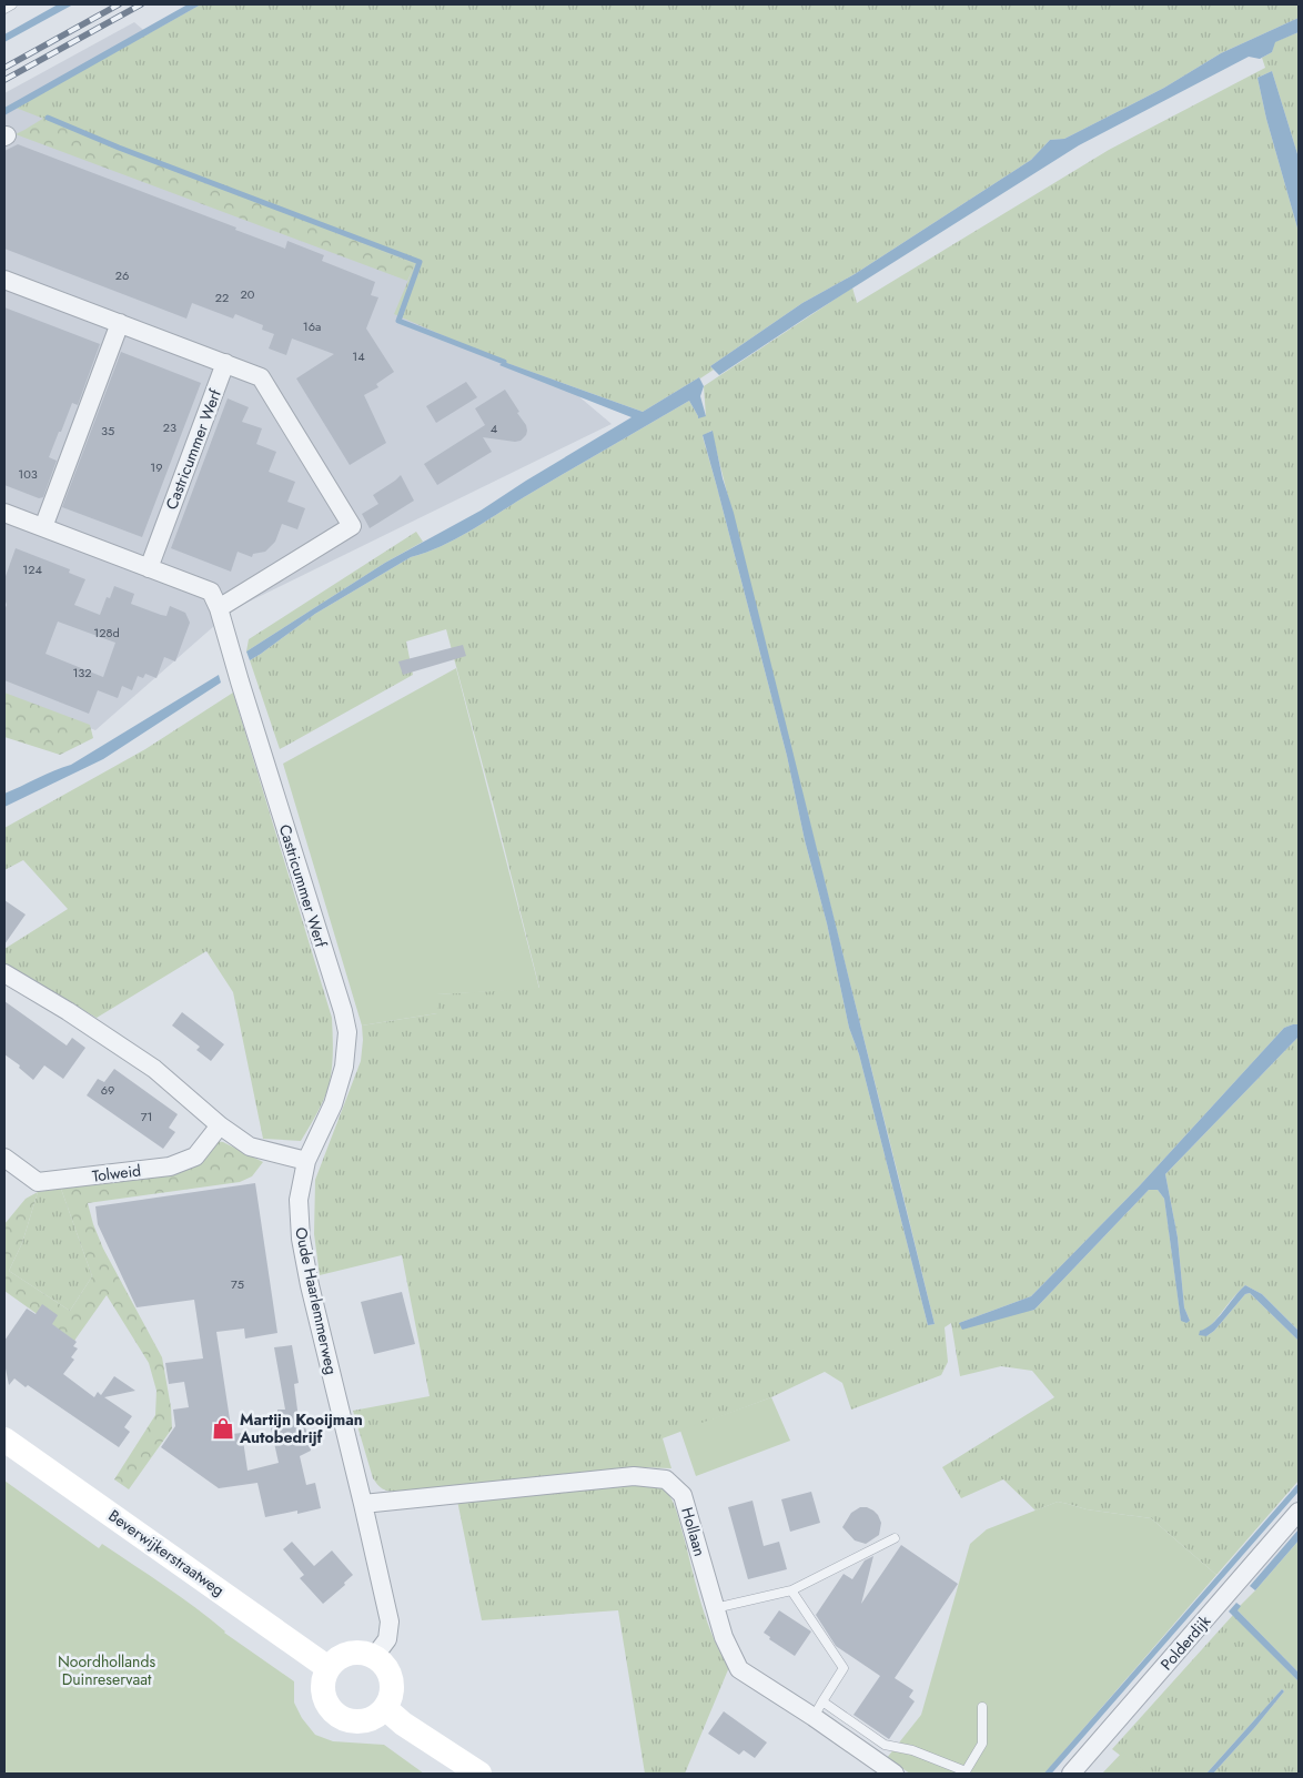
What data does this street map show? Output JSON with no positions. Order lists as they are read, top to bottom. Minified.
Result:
{"streets":{"main road":["Beverwijkerstraatweg"],"street":["Castricummer Werf","Tolweid","Oude Haarlemmerweg","Hollaan","Polderdijk"]},"crossings":[["Castricummer Werf","Oude Haarlemmerweg"],["Oude Haarlemmerweg","Hollaan"],["Oude Haarlemmerweg","Beverwijkerstraatweg"]],"parks":["Noordhollands Duinreservaat"],"places":{"shop":["Martijn Kooijman Autobedrijf"]},"house_numbers":["26","20","22","16a","14","23","4","35","19","103","124","128d","132","69","71","75"]}
